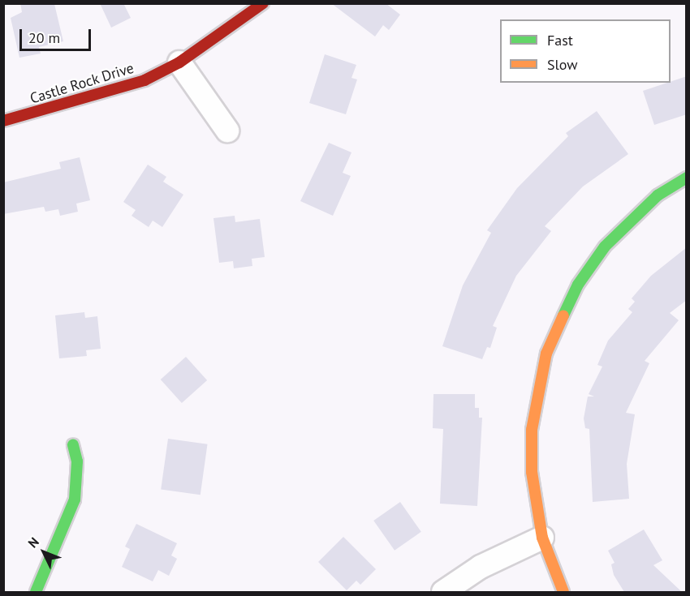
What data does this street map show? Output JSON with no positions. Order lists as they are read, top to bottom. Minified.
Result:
{"streets":{"street":["Castle Rock Drive"]},"legend":["Fast","Slow"],"scale_bar":"20 m","north":"top left"}
